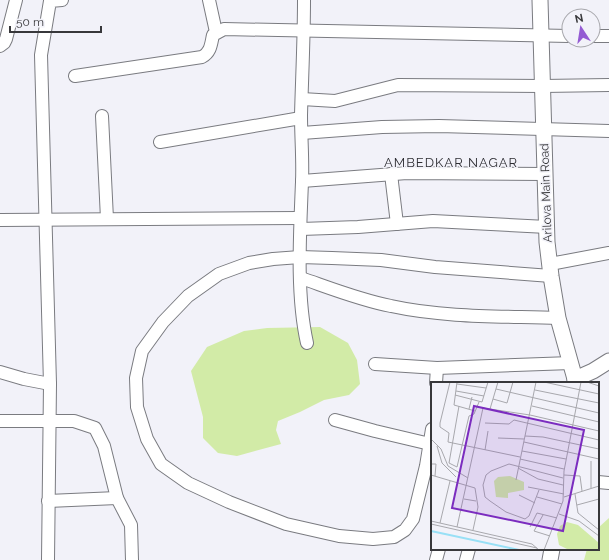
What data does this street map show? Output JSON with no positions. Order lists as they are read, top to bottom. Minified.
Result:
{"streets":{"street":["Arilova Main Road"]},"districts":["AMBEDKAR NAGAR"],"scale_bar":"50 m","north":"top"}
